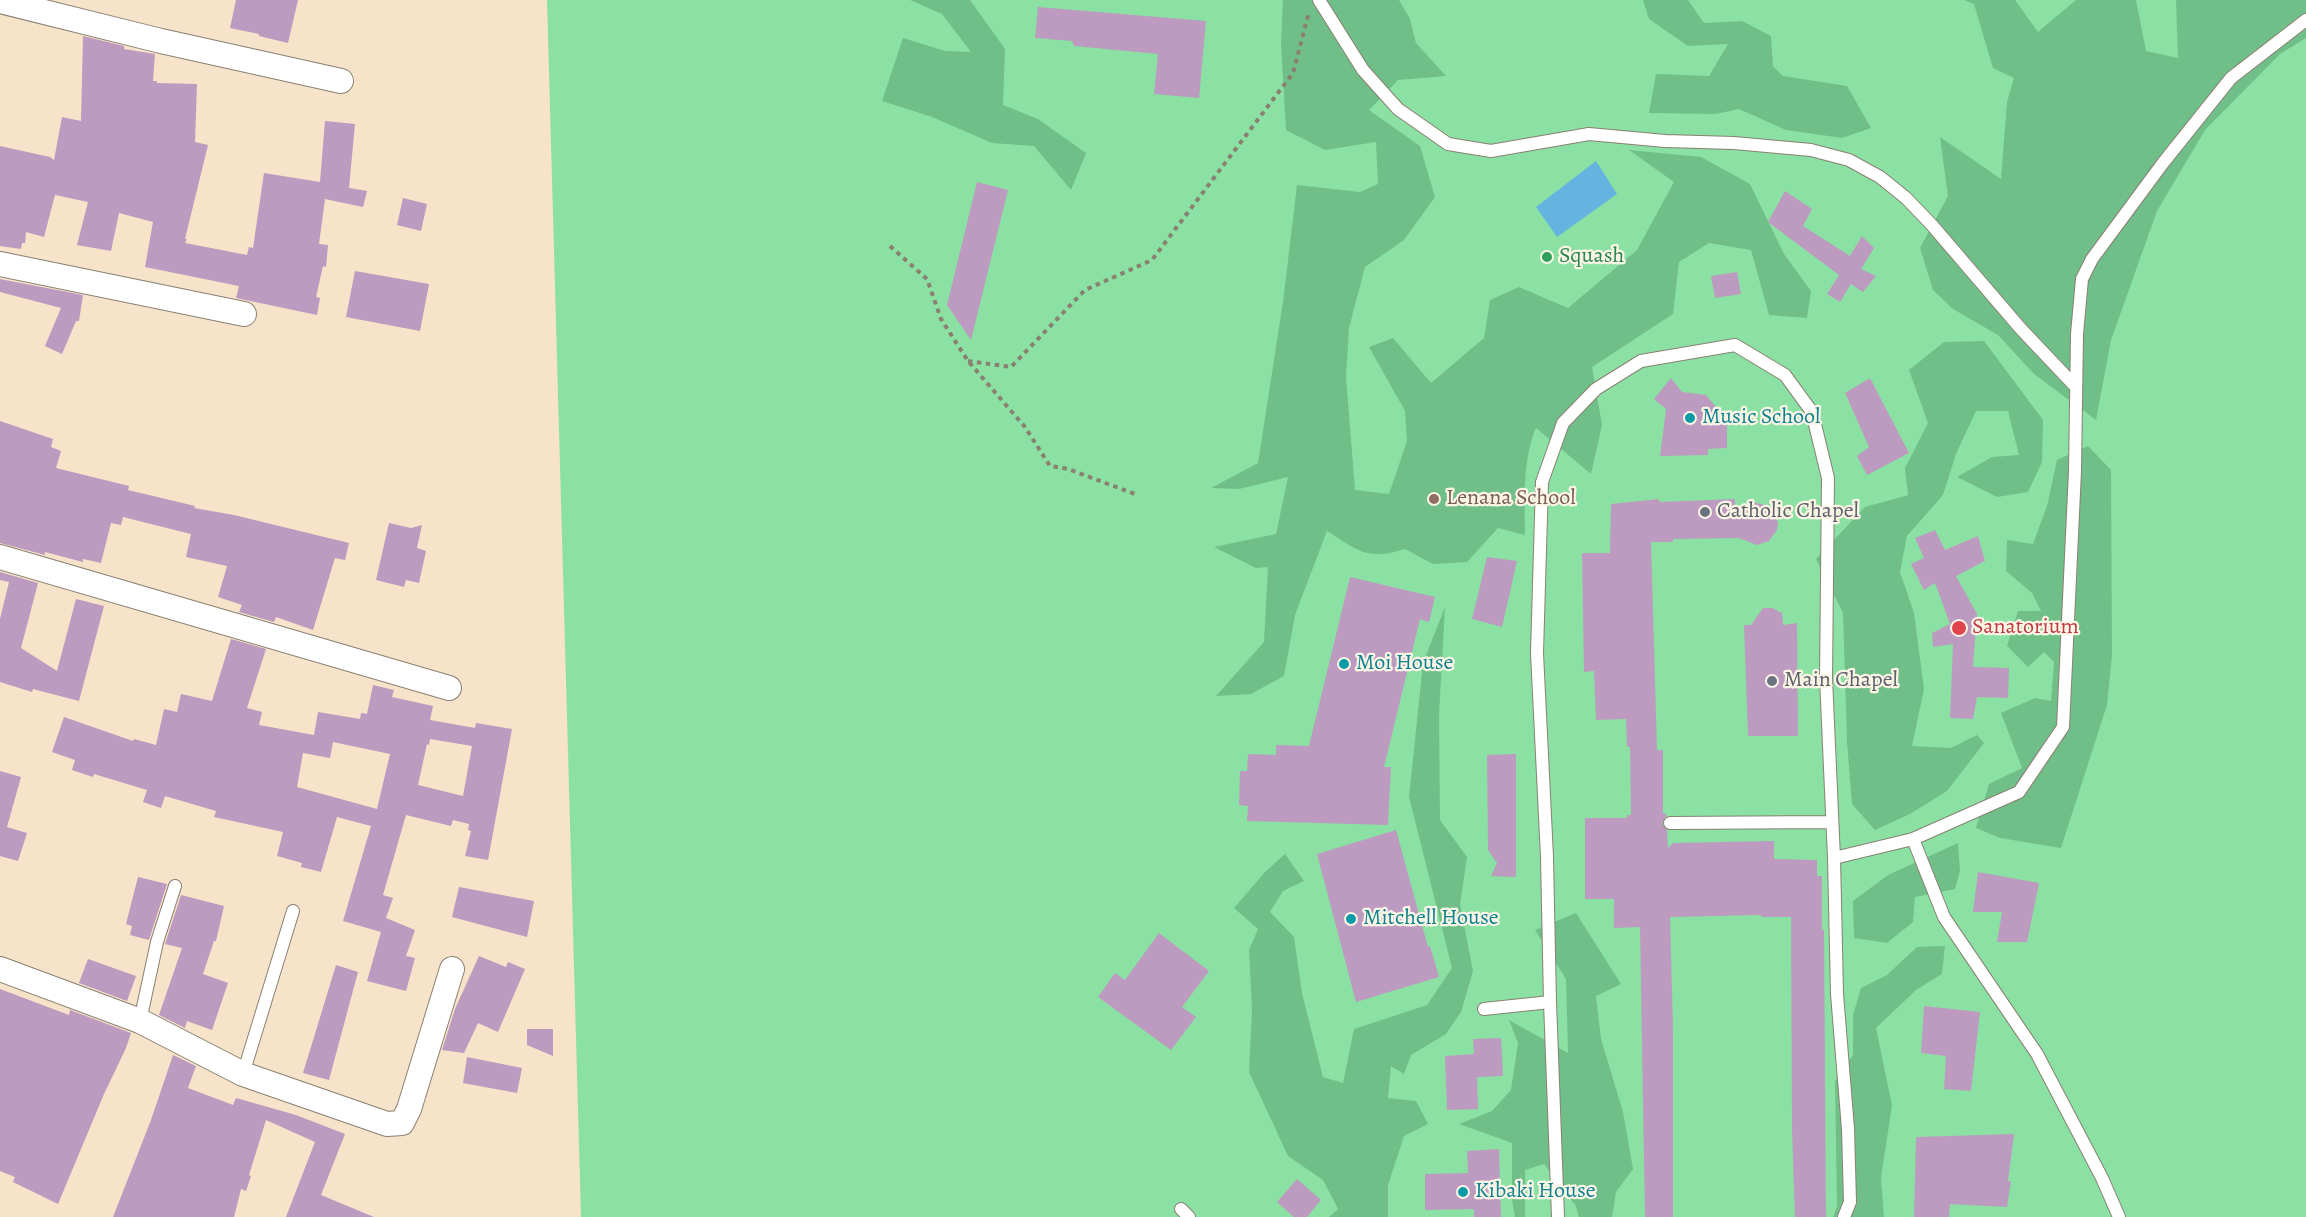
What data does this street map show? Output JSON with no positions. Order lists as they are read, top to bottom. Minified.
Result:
{"places":["Squash","Music School","Lenana School","Catholic Chapel","Sanatorium","Moi House","Main Chapel","Mitchell House","Kibaki House"]}
